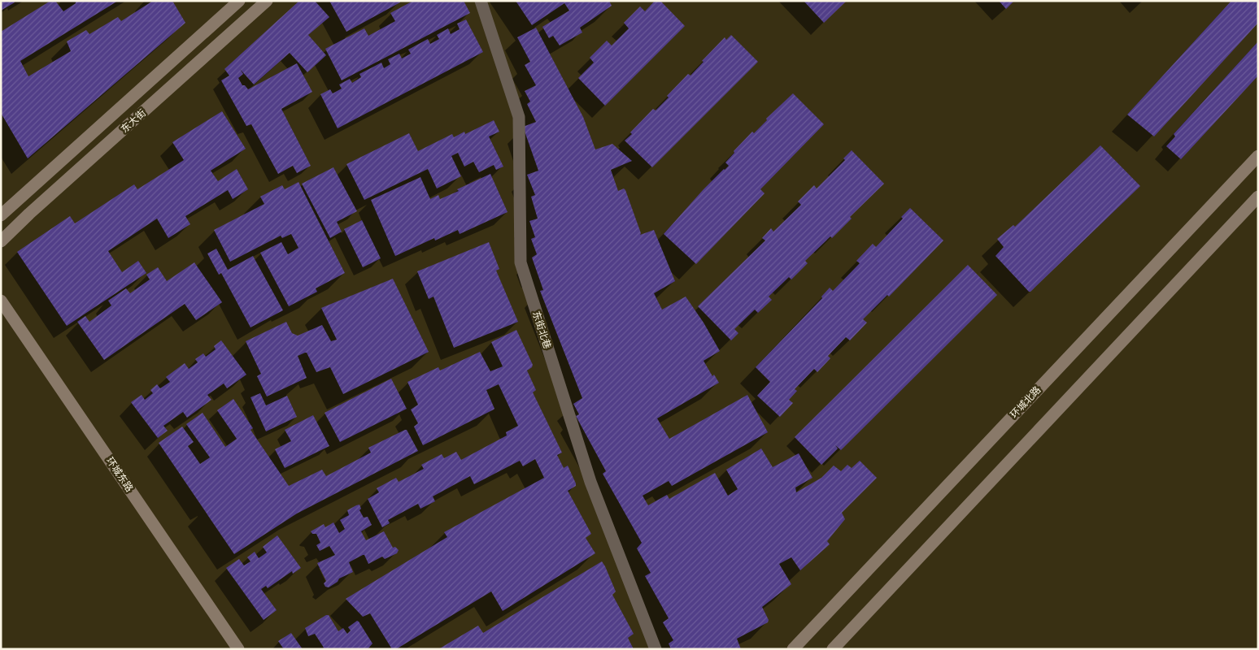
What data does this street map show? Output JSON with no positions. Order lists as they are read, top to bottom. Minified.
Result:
{"streets":{"main road":["东大街","环城北路","环城东路"],"street":["东街北巷"]}}
